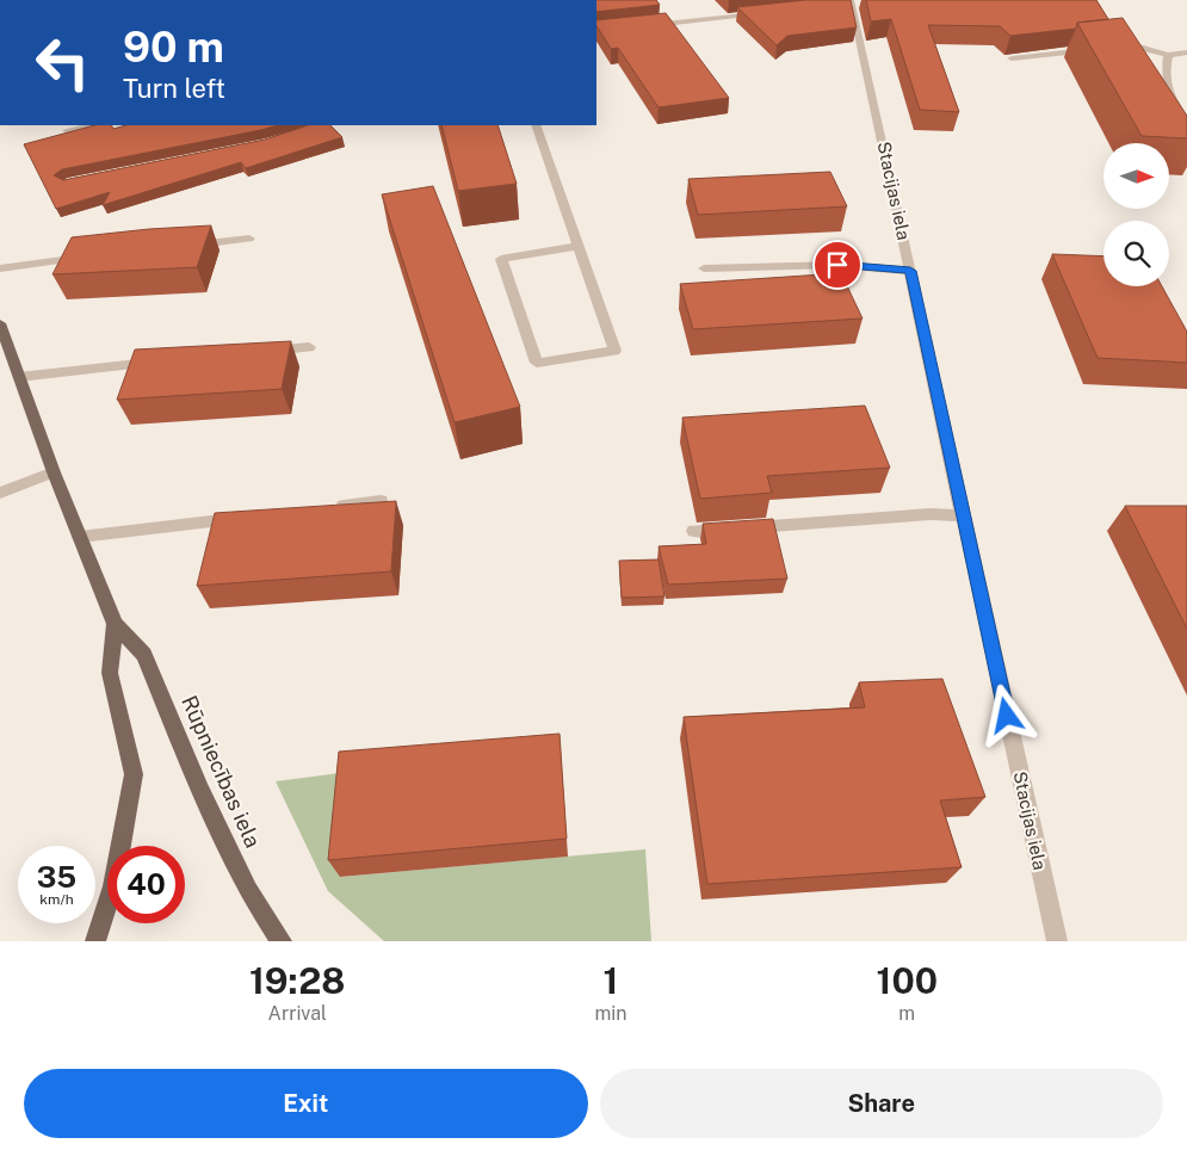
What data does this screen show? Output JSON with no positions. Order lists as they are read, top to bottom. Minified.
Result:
{"streets":{"main road":["Rūpniecības iela"],"street":["Stacijas iela"]},"north":"right","page":{"turn":["90 m","Turn left"],"speed":"35 km/h","limit":"40","eta":["19:28","Arrival","1","min","100","m"],"buttons":["Exit","Share"]}}
